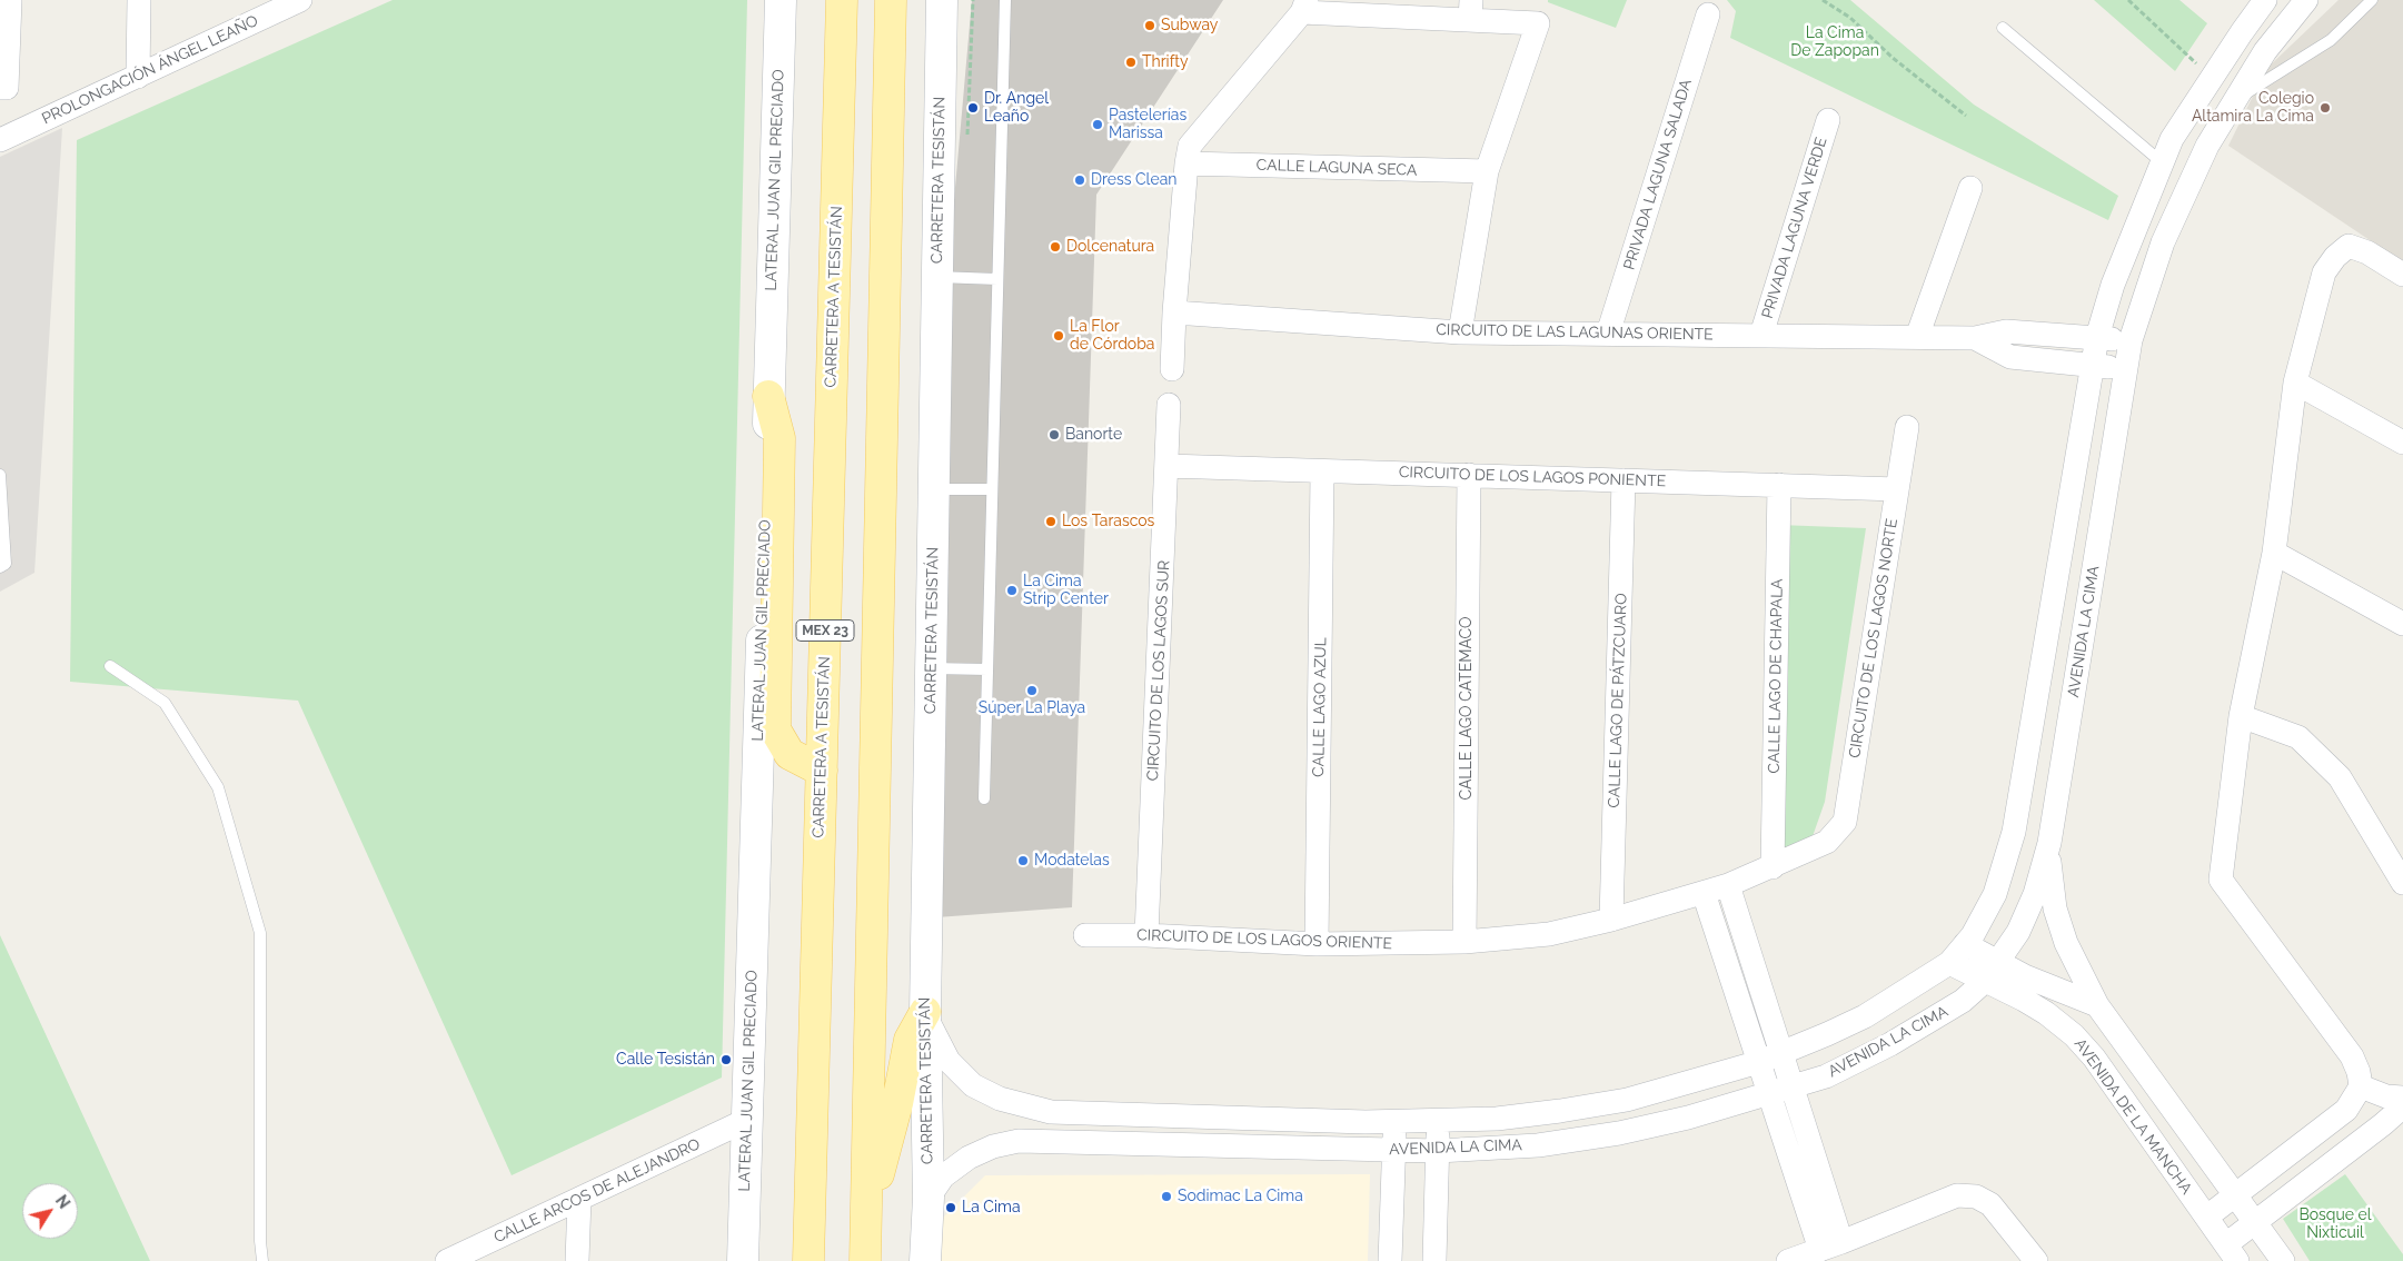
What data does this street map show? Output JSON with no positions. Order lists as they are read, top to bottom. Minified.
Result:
{"streets":{"main road":["LATERAL JUAN GIL PRECIADO","CARRETERA TESISTÁN","CARRETERA A TESISTÁN","MEX 23"],"street":["PROLONGACIÓN ÁNGEL LEAÑO","CALLE LAGUNA SECA","PRIVADA LAGUNA SALADA","PRIVADA LAGUNA VERDE","CIRCUITO DE LAS LAGUNAS ORIENTE","CIRCUITO DE LOS LAGOS PONIENTE","AVENIDA LA CIMA","CIRCUITO DE LOS LAGOS NORTE","CIRCUITO DE LOS LAGOS SUR","CALLE LAGO DE CHAPALA","CALLE LAGO DE PÁTZCUARO","CALLE LAGO AZUL","CALLE LAGO CATEMACO","CIRCUITO DE LOS LAGOS ORIENTE","AVENIDA DE LA MANCHA","CALLE ARCOS DE ALEJANDRO"]},"crossings":[["PRIVADA LAGUNA SALADA","CIRCUITO DE LAS LAGUNAS ORIENTE"],["LATERAL JUAN GIL PRECIADO","CALLE ARCOS DE ALEJANDRO"],["CARRETERA TESISTÁN","AVENIDA LA CIMA"],["PRIVADA LAGUNA VERDE","CIRCUITO DE LAS LAGUNAS ORIENTE"],["CIRCUITO DE LAS LAGUNAS ORIENTE","AVENIDA LA CIMA"],["CIRCUITO DE LOS LAGOS PONIENTE","CIRCUITO DE LOS LAGOS NORTE"],["CIRCUITO DE LOS LAGOS PONIENTE","CIRCUITO DE LOS LAGOS SUR"],["CIRCUITO DE LOS LAGOS PONIENTE","CALLE LAGO DE CHAPALA"],["CIRCUITO DE LOS LAGOS PONIENTE","CALLE LAGO DE PÁTZCUARO"],["CIRCUITO DE LOS LAGOS PONIENTE","CALLE LAGO AZUL"],["CIRCUITO DE LOS LAGOS PONIENTE","CALLE LAGO CATEMACO"],["AVENIDA LA CIMA","AVENIDA DE LA MANCHA"],["CIRCUITO DE LOS LAGOS NORTE","CIRCUITO DE LOS LAGOS ORIENTE"],["CIRCUITO DE LOS LAGOS SUR","CIRCUITO DE LOS LAGOS ORIENTE"],["CALLE LAGO DE CHAPALA","CIRCUITO DE LOS LAGOS ORIENTE"],["CALLE LAGO DE PÁTZCUARO","CIRCUITO DE LOS LAGOS ORIENTE"],["CALLE LAGO AZUL","CIRCUITO DE LOS LAGOS ORIENTE"],["CALLE LAGO CATEMACO","CIRCUITO DE LOS LAGOS ORIENTE"]],"parks":["La Cima De Zapopan","Bosque el Nixticuil"],"places":["Subway","Thrifty","Dr. Angel Leaño","Colegio Altamira La Cima","Pastelerías Marissa","Dress Clean","Dolcenatura","La Flor de Córdoba","Banorte","Los Tarascos","La Cima Strip Center","Súper La Playa","Modatelas","Calle Tesistán","Sodimac La Cima","La Cima"],"north":"top right"}
